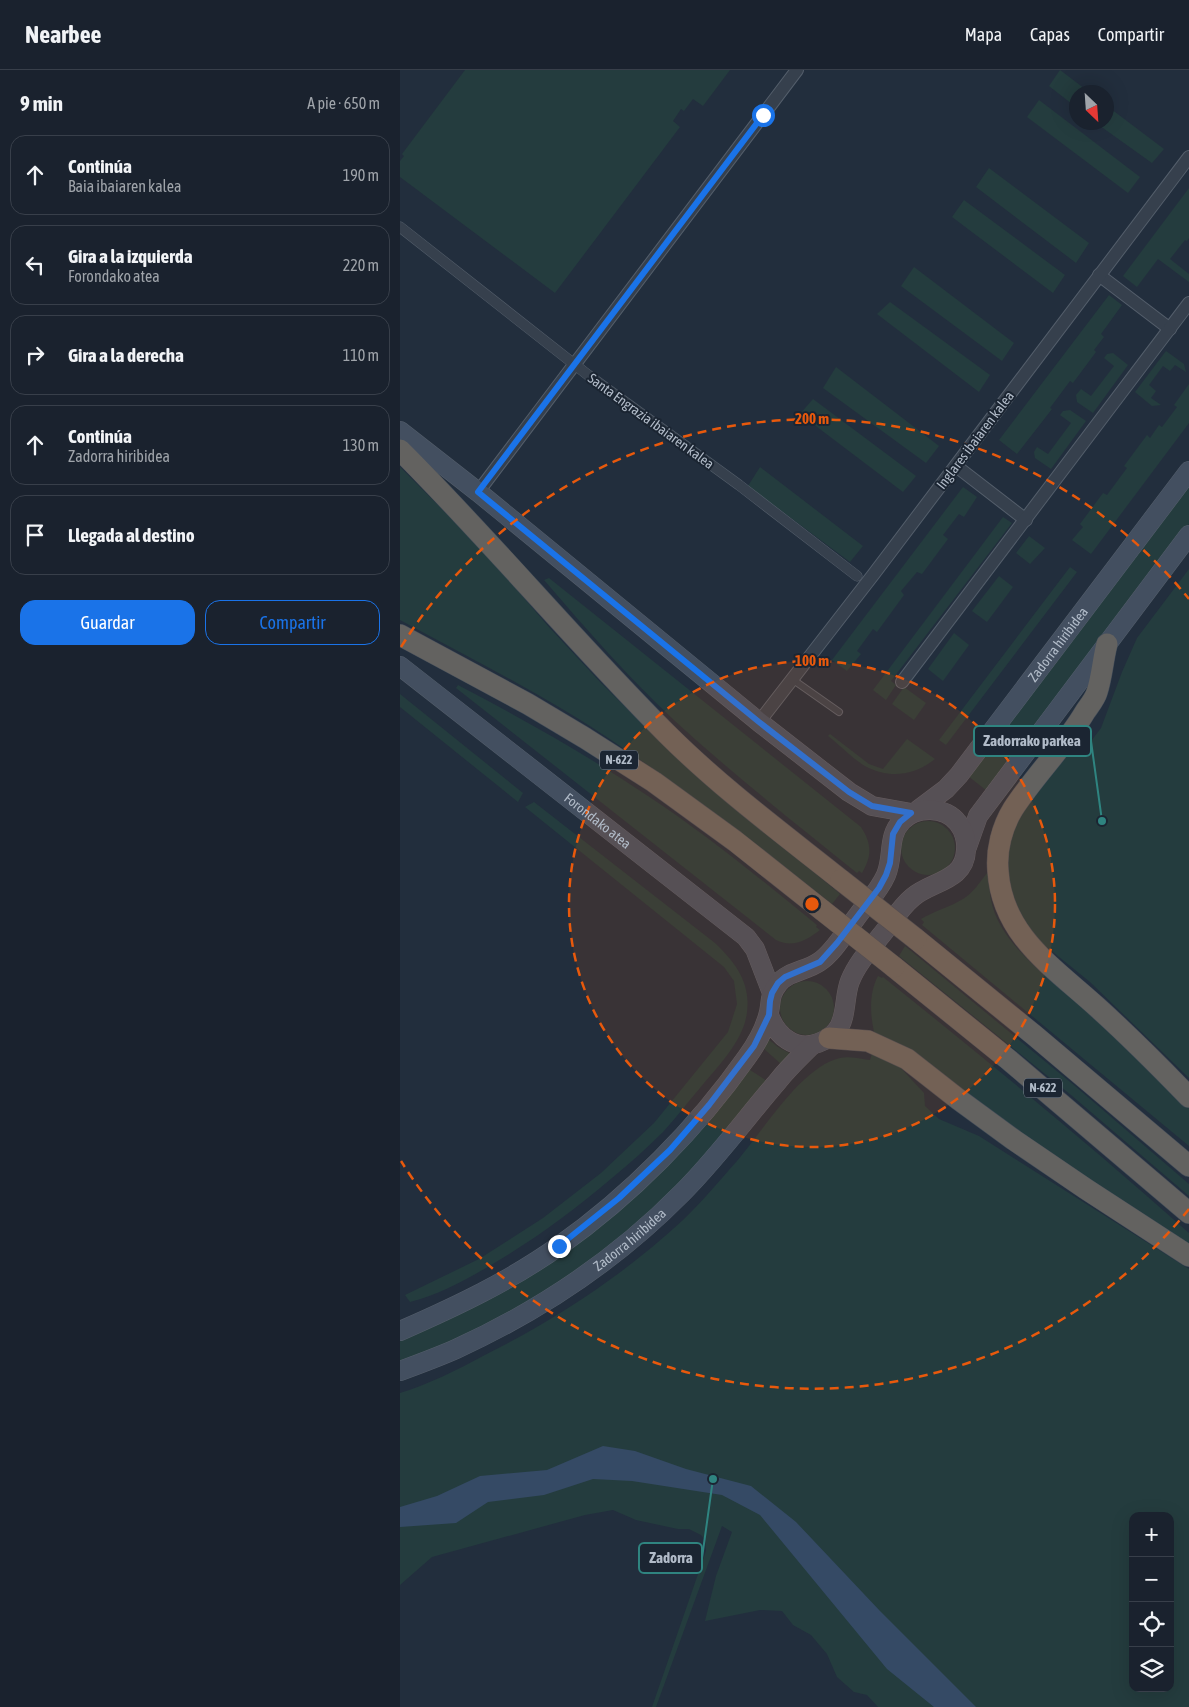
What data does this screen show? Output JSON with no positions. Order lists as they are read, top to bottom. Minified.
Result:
{"streets":{"highway":["N-622"],"main road":["Zadorra hiribidea","Forondako atea"],"street":["Santa Engrazia ibaiaren kalea","Inglares ibaiaren kalea"]},"crossings":[["Zadorra hiribidea","Forondako atea"]],"places":["Zadorrako parkea","Zadorra"],"north":"bottom right","page":{"header":"Nearbee","nav":["Mapa","Capas","Compartir"],"heading":["9 min","A pie · 650 m"],"list":[["Continúa","Baia ibaiaren kalea","190 m"],["Gira a la izquierda","Forondako atea","220 m"],["Gira a la derecha","110 m"],["Continúa","Zadorra hiribidea","130 m"],"Llegada al destino"],"buttons":["Guardar","Compartir"],"map_buttons":["+","−"]},"rings":["200 m","100 m"]}
